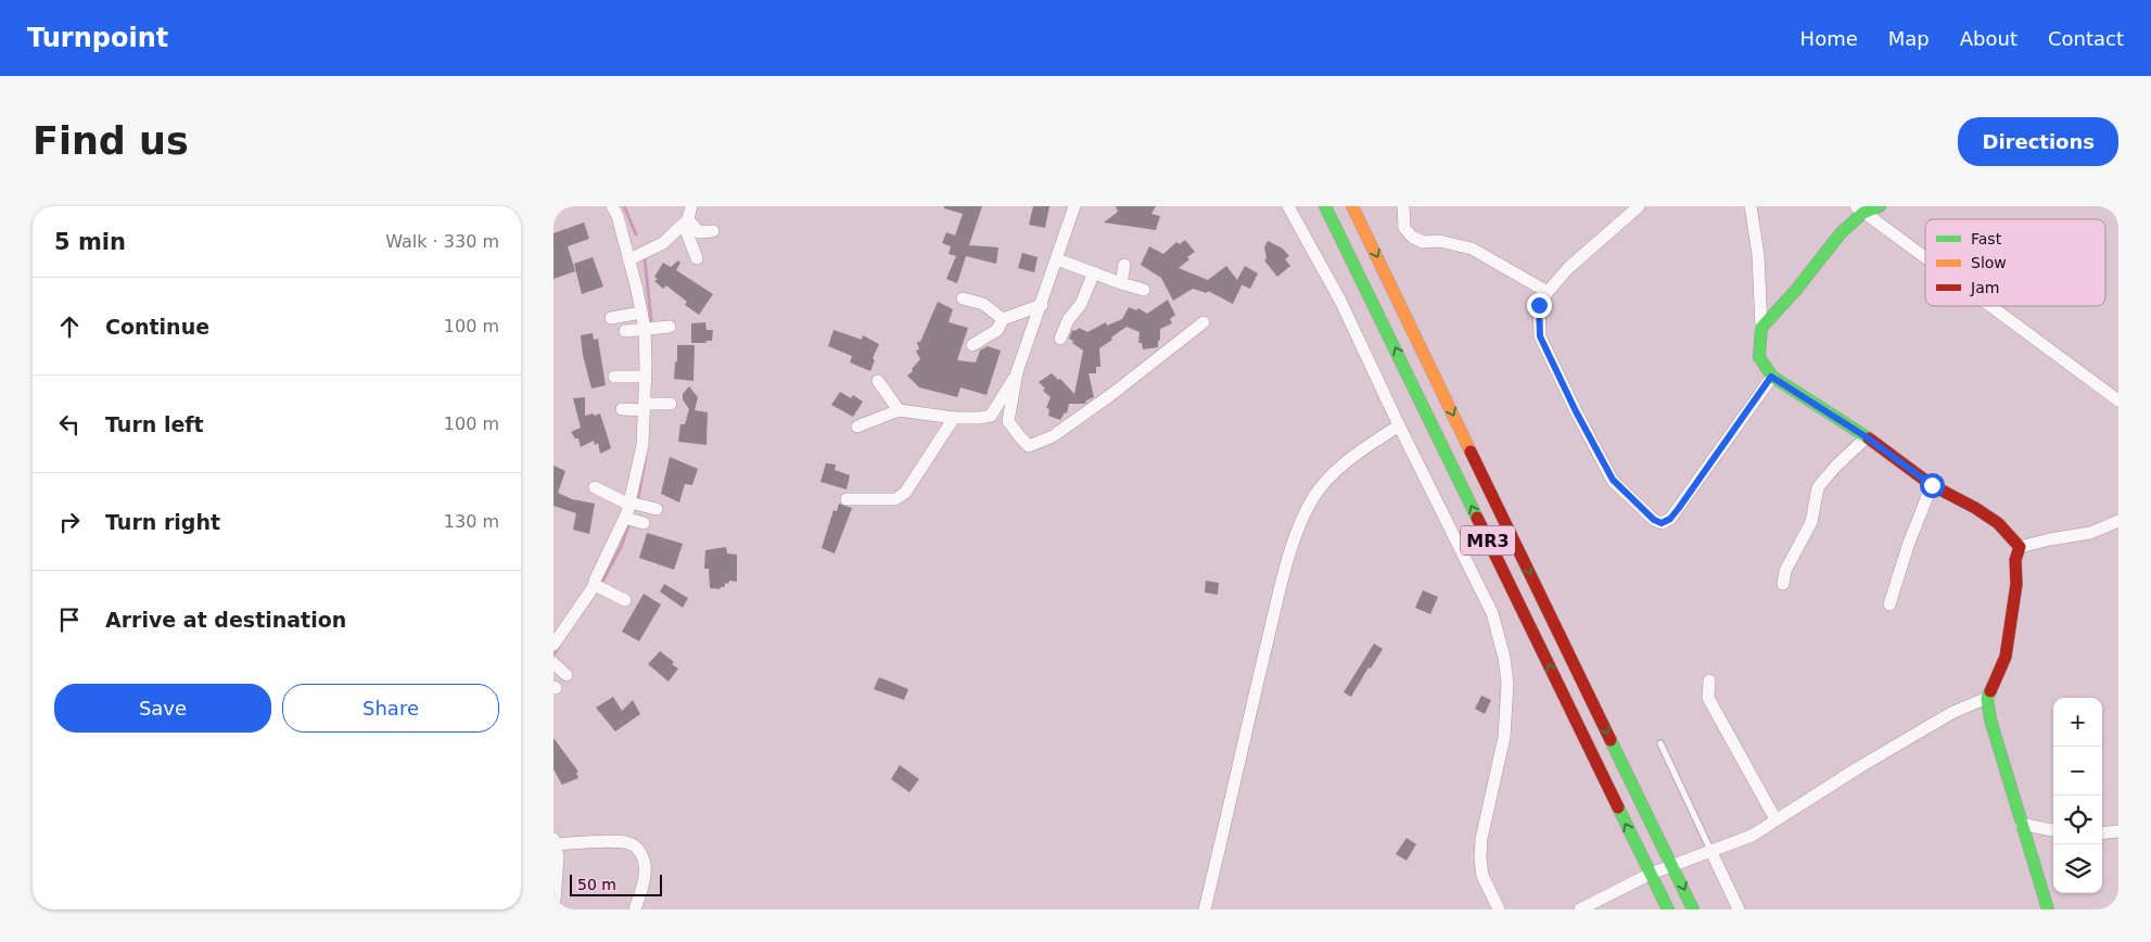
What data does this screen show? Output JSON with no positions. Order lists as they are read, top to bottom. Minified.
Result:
{"streets":{"main road":["MR3"]},"legend":["Fast","Slow","Jam"],"scale_bar":"50 m","page":{"header":"Turnpoint","nav":["Home","Map","About","Contact"],"buttons":["Directions",["Save","Share"]],"title":"Find us","heading":["5 min","Walk · 330 m"],"list":[["Continue","100 m"],["Turn left","100 m"],["Turn right","130 m"],"Arrive at destination"],"map_buttons":["+","−"],"scale":"50 m"}}
